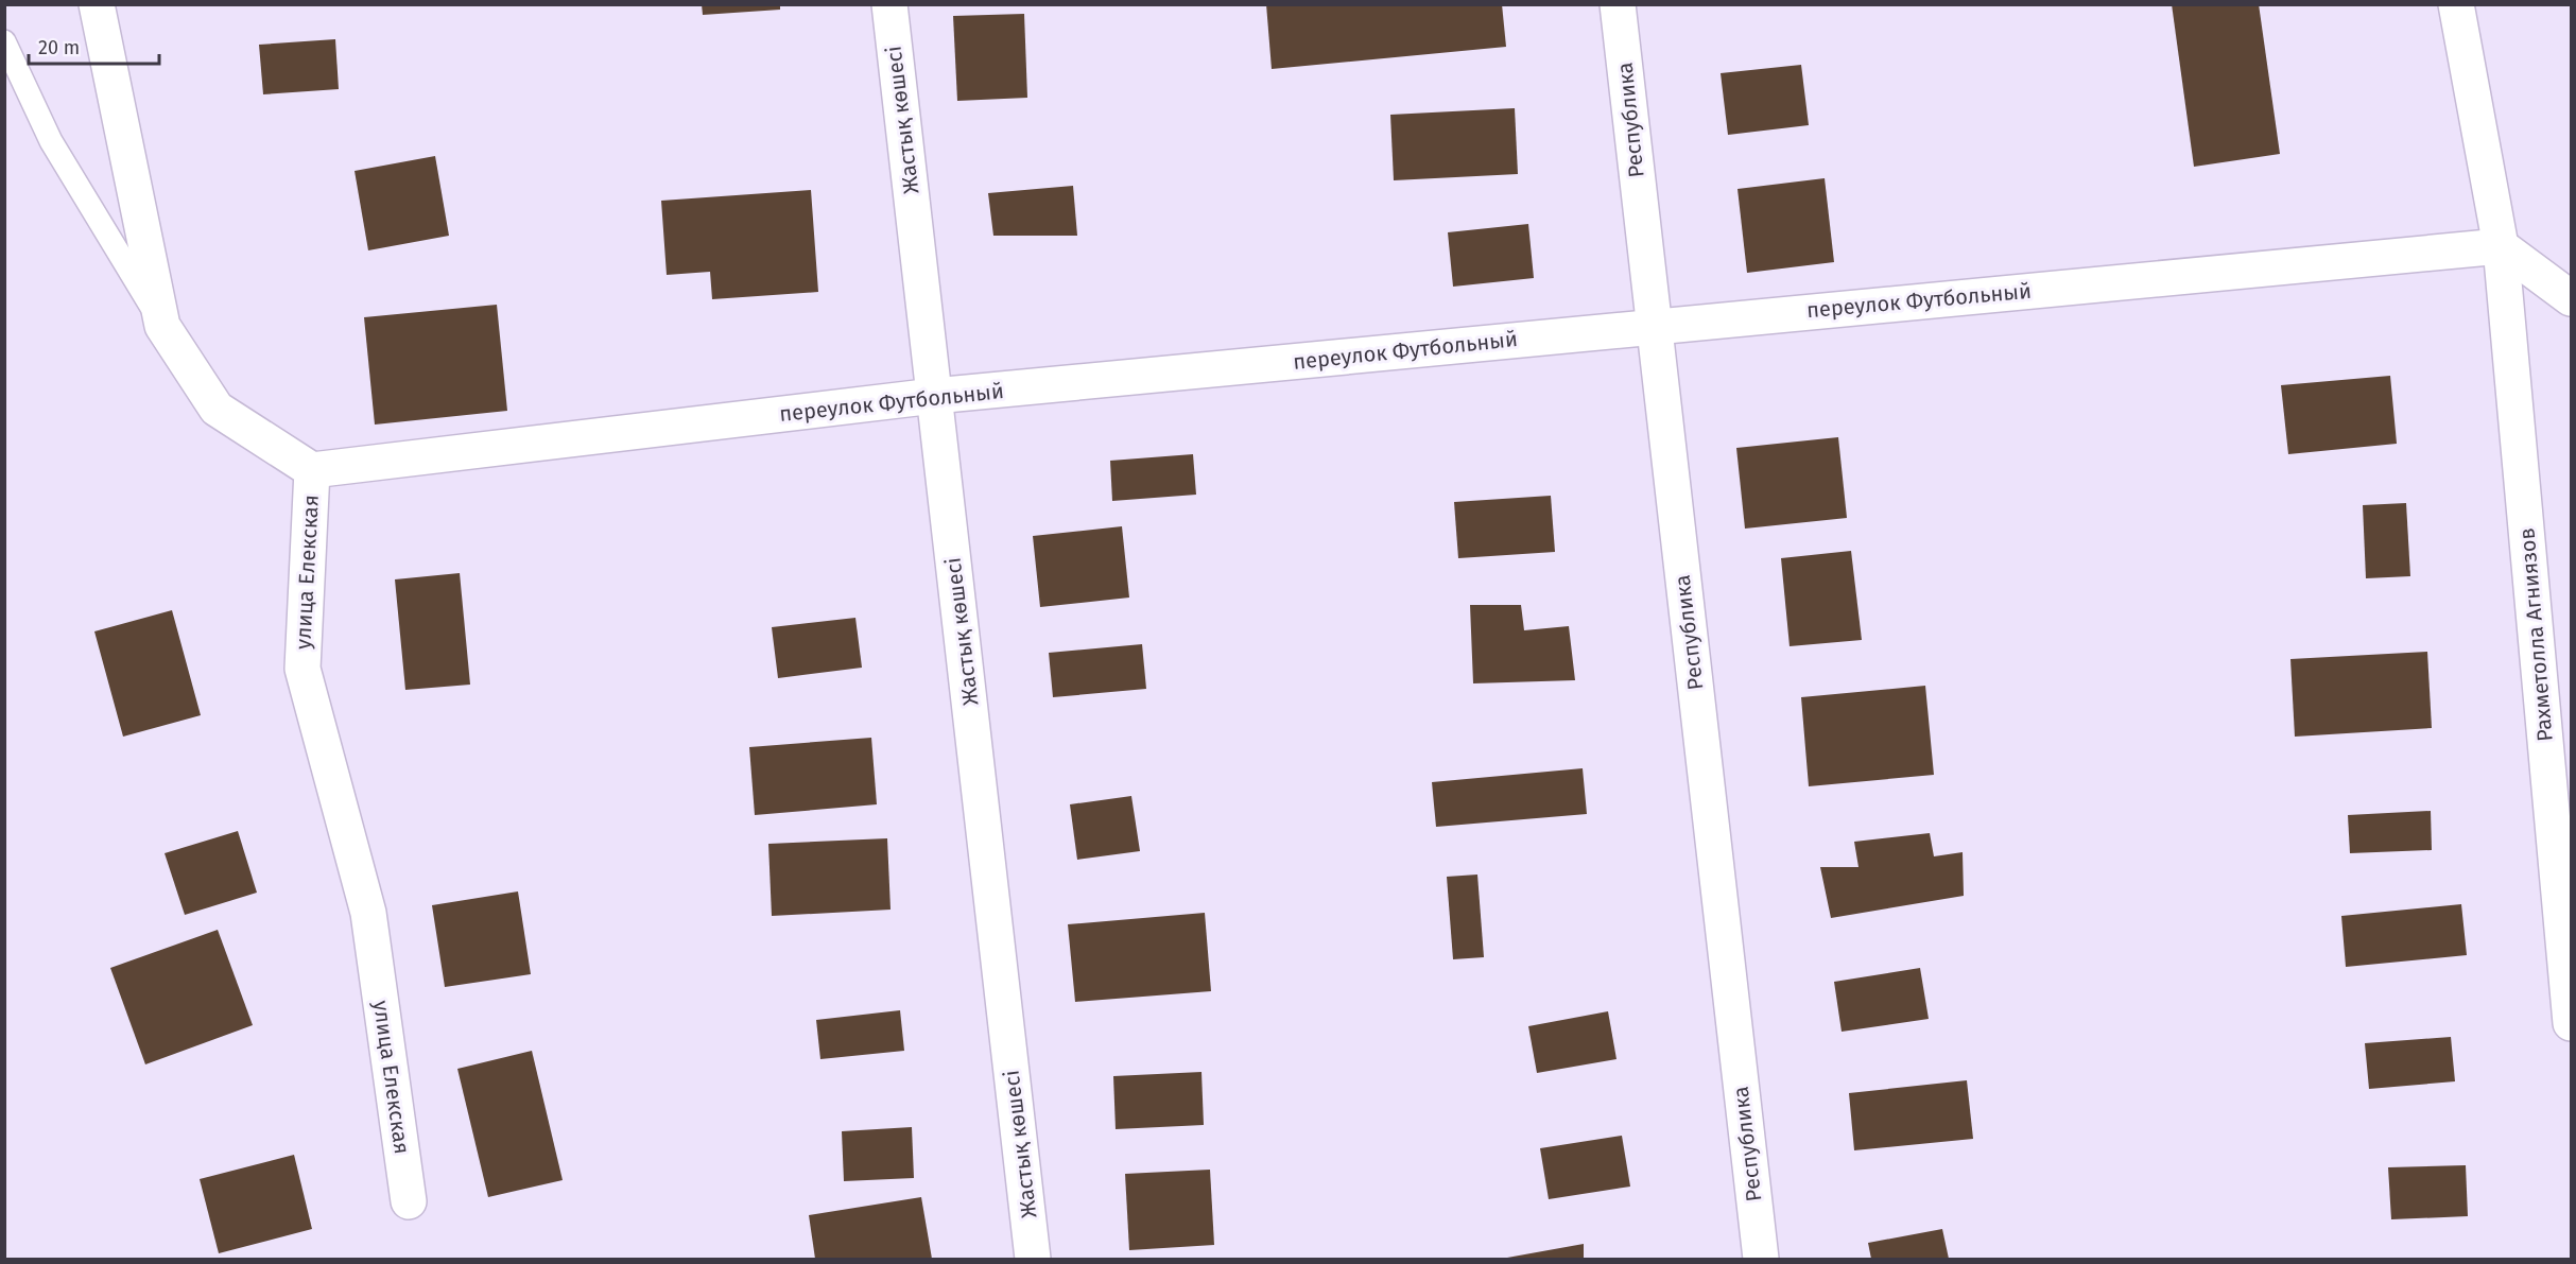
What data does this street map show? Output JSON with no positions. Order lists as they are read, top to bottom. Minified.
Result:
{"streets":{"street":["Жастық көшесі","Республика","переулок Футбольный","улица Елекская","Рахметолла Агниязов"]},"crossings":[["Жастық көшесі","переулок Футбольный"],["Республика","переулок Футбольный"],["переулок Футбольный","улица Елекская"],["переулок Футбольный","Рахметолла Агниязов"]],"scale_bar":"20 m"}
